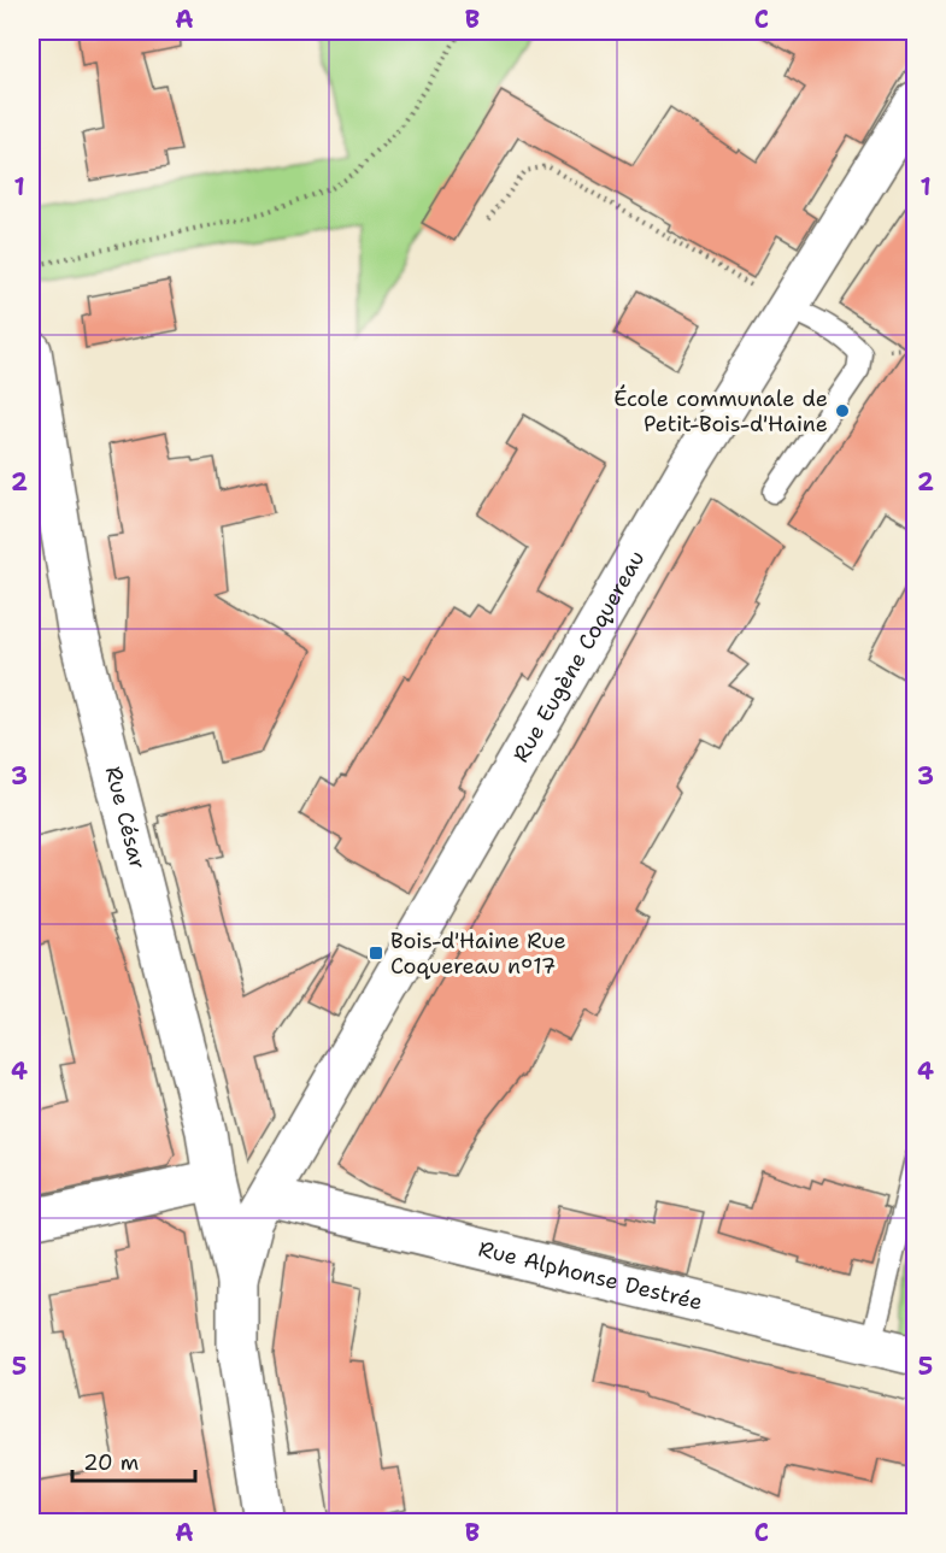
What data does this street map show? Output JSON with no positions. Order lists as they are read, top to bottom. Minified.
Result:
{"streets":{"street":["Rue Eugène Coquereau","Rue César","Rue Alphonse Destrée"]},"crossings":[["Rue Eugène Coquereau","Rue César"],["Rue Eugène Coquereau","Rue Alphonse Destrée"]],"places":{"other":["École communale de Petit-Bois-d'Haine"],"transit":["Bois-d'Haine Rue Coquereau n°17"]},"scale_bar":"20 m","grid":{"columns":["A","B","C"],"rows":["1","2","3","4","5"]}}
